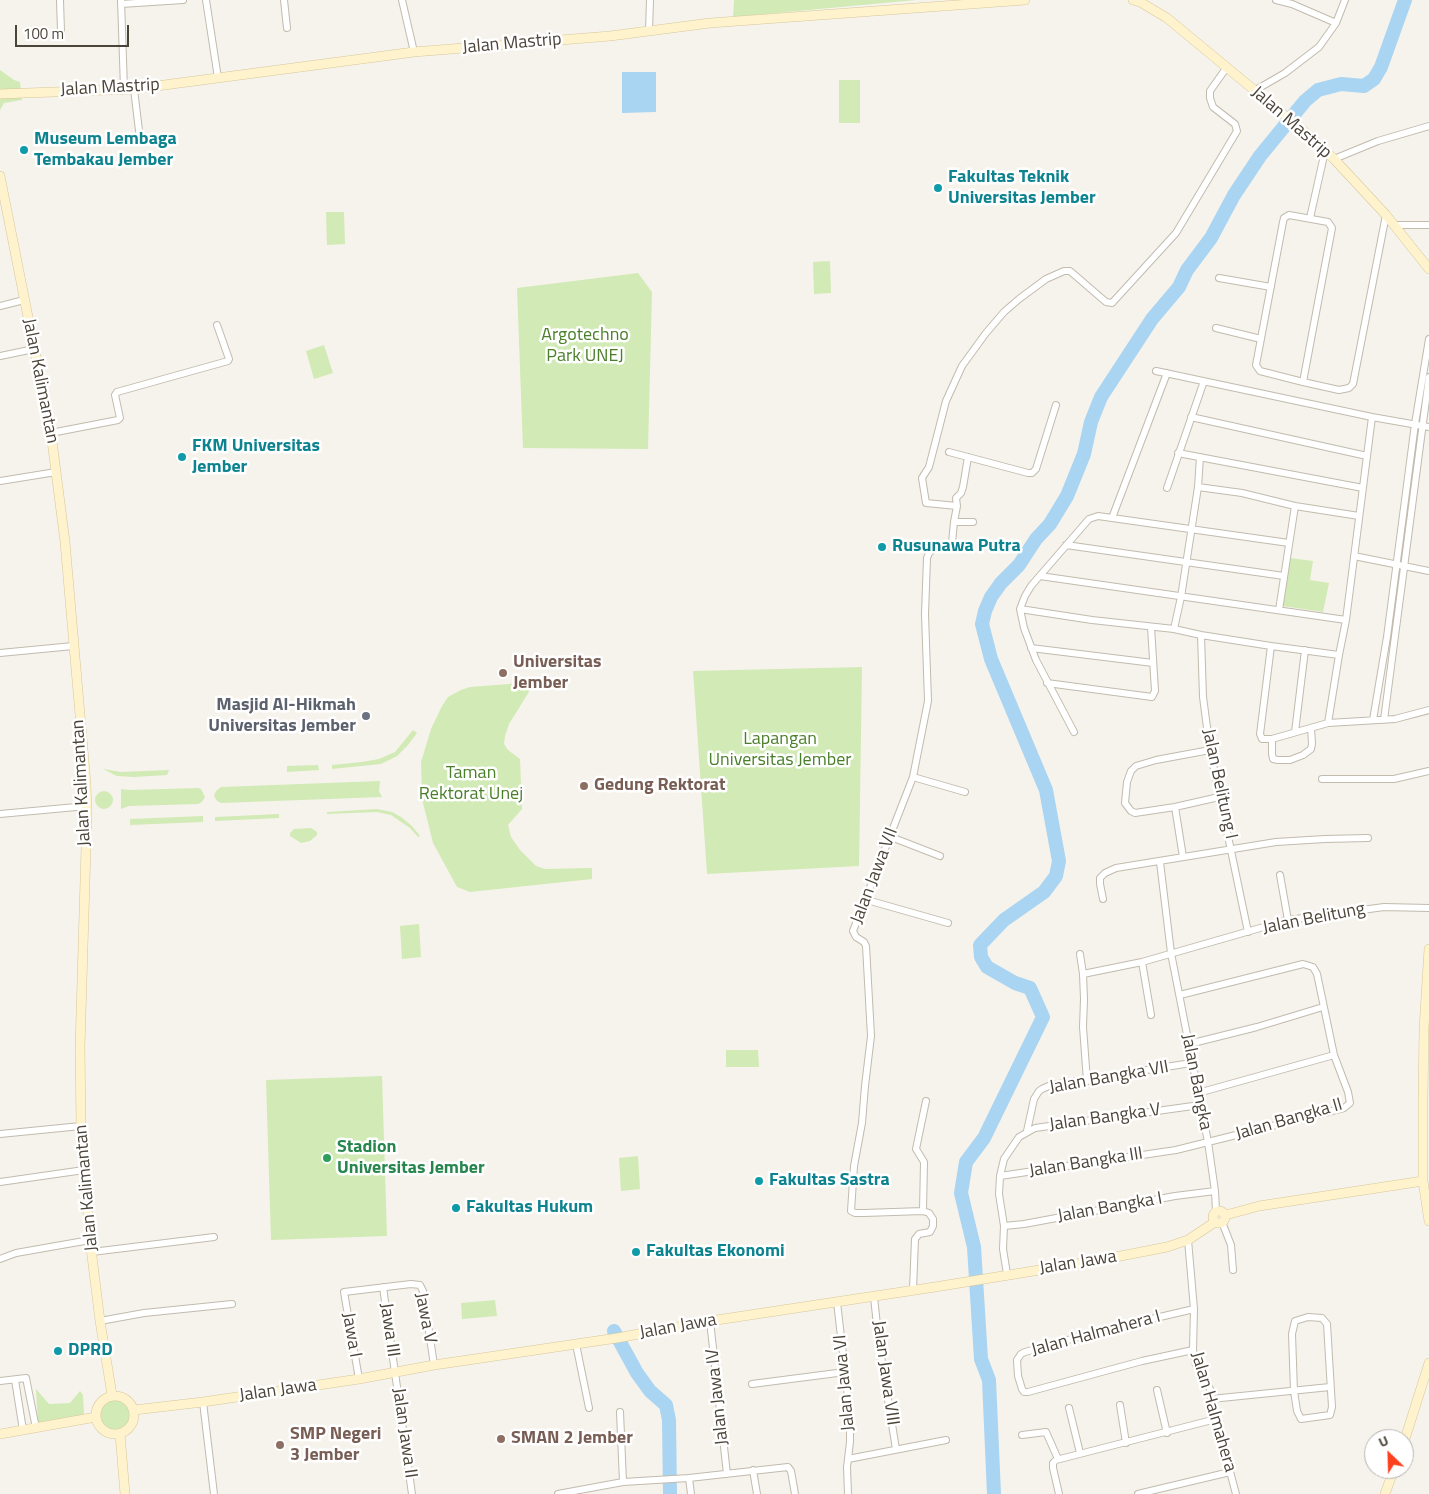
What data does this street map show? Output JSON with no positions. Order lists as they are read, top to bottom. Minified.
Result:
{"streets":{"main road":["Jalan Mastrip","Jalan Kalimantan","Jalan Jawa"],"street":["Jalan Belitung I","Jalan Jawa VII","Jalan Belitung","Jalan Bangka VII","Jalan Bangka","Jalan Bangka V","Jalan Bangka II","Jalan Bangka III","Jalan Bangka I","Jawa V","Jawa III","Jalan Halmahera I","Jawa I","Jalan Jawa VIII","Jalan Jawa VI","Jalan Jawa IV","Jalan Halmahera","Jalan Jawa II"]},"crossings":[["Jalan Kalimantan","Jalan Jawa"],["Jalan Belitung I","Jalan Belitung"],["Jalan Belitung","Jalan Bangka"],["Jalan Bangka VII","Jalan Bangka"],["Jalan Bangka VII","Jalan Bangka V"],["Jalan Bangka","Jalan Bangka V"],["Jalan Bangka","Jalan Bangka II"],["Jalan Bangka","Jalan Bangka III"],["Jalan Bangka","Jalan Bangka I"],["Jalan Bangka V","Jalan Bangka III"],["Jalan Bangka II","Jalan Bangka III"],["Jalan Jawa","Jawa V"],["Jalan Jawa","Jawa III"],["Jalan Jawa","Jawa I"],["Jalan Jawa","Jalan Jawa VIII"],["Jalan Jawa","Jalan Jawa VI"],["Jalan Jawa","Jalan Jawa IV"],["Jalan Jawa","Jalan Halmahera"],["Jalan Jawa","Jalan Jawa II"],["Jawa V","Jawa III"],["Jawa V","Jawa I"],["Jawa III","Jawa I"],["Jawa III","Jalan Jawa II"],["Jalan Halmahera I","Jalan Halmahera"]],"parks":["Argotechno Park UNEJ","Lapangan Universitas Jember","Taman Rektorat Unej"],"places":["Museum Lembaga Tembakau Jember","Fakultas Teknik Universitas Jember","FKM Universitas Jember","Rusunawa Putra","Universitas Jember","Masjid Al-Hikmah Universitas Jember","Gedung Rektorat","Stadion Universitas Jember","Fakultas Sastra","Fakultas Hukum","Fakultas Ekonomi","DPRD","SMAN 2 Jember","SMP Negeri 3 Jember"],"scale_bar":"100 m","north":"top left"}
